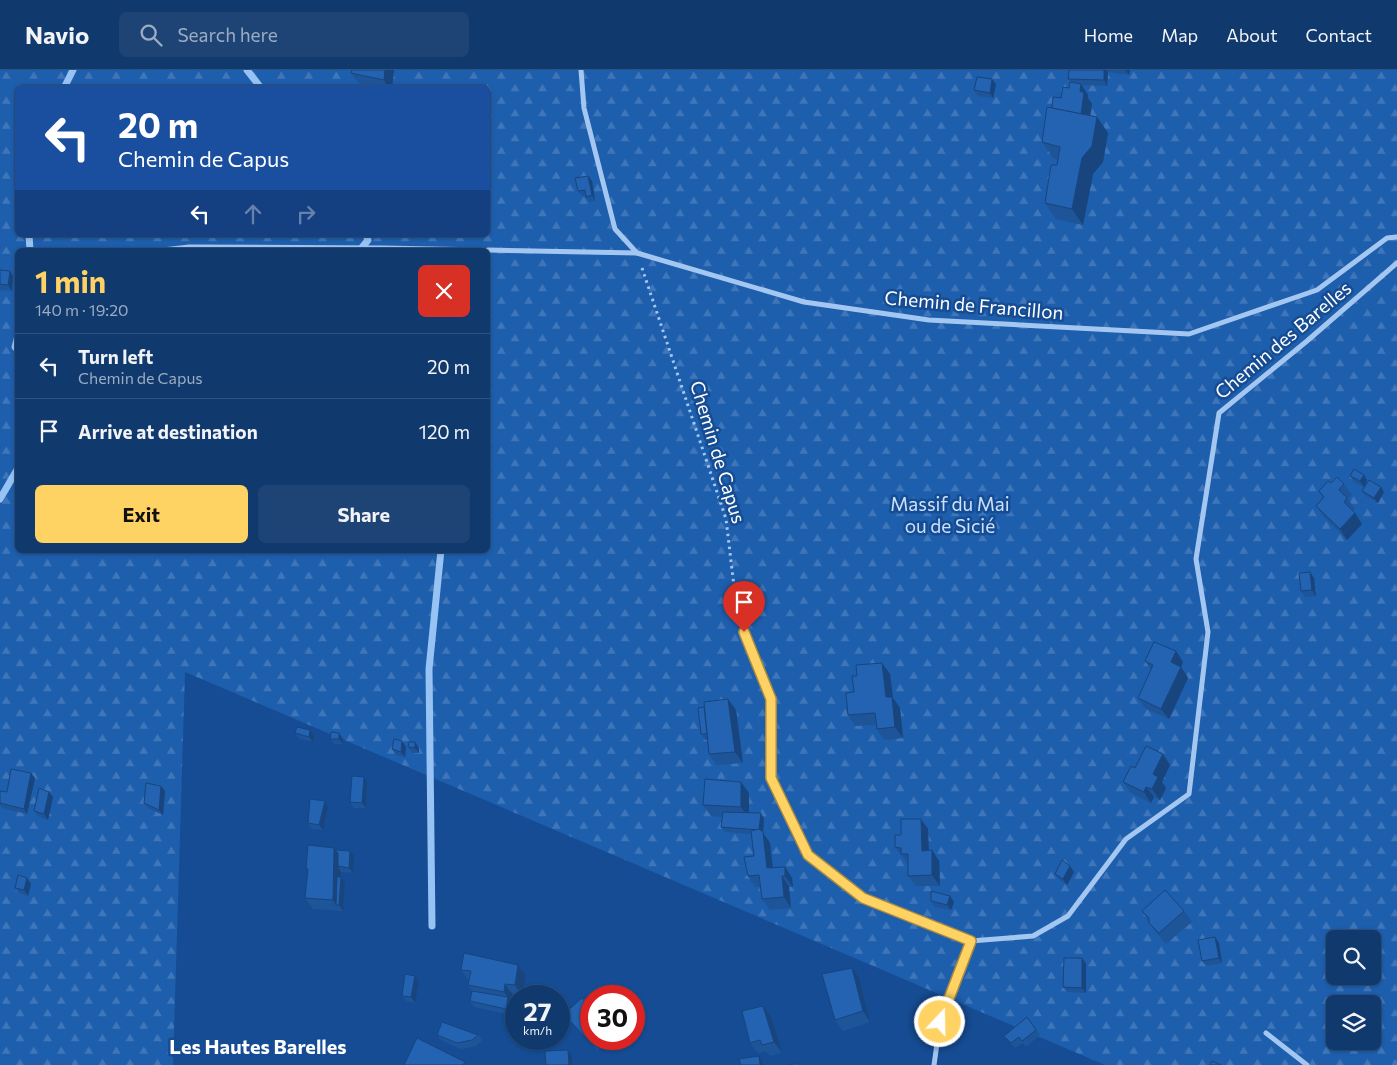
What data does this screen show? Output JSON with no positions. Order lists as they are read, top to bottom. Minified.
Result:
{"streets":{"street":["Chemin de Francillon","Chemin des Barelles"],"path":["Chemin de Capus"]},"crossings":[["Chemin de Francillon","Chemin de Capus"]],"districts":["Les Hautes Barelles"],"parks":["Massif du Mai ou de Sicié"],"page":{"header":"Navio","search":"Search here","nav":["Home","Map","About","Contact"],"turn":["20 m","Chemin de Capus"],"heading":["1 min","140 m · 19:20"],"list":[{"name":"Turn left","note":"Chemin de Capus","value":"20 m"},{"name":"Arrive at destination","value":"120 m"}],"buttons":["Exit","Share"],"speed":"27 km/h","limit":"30"}}
